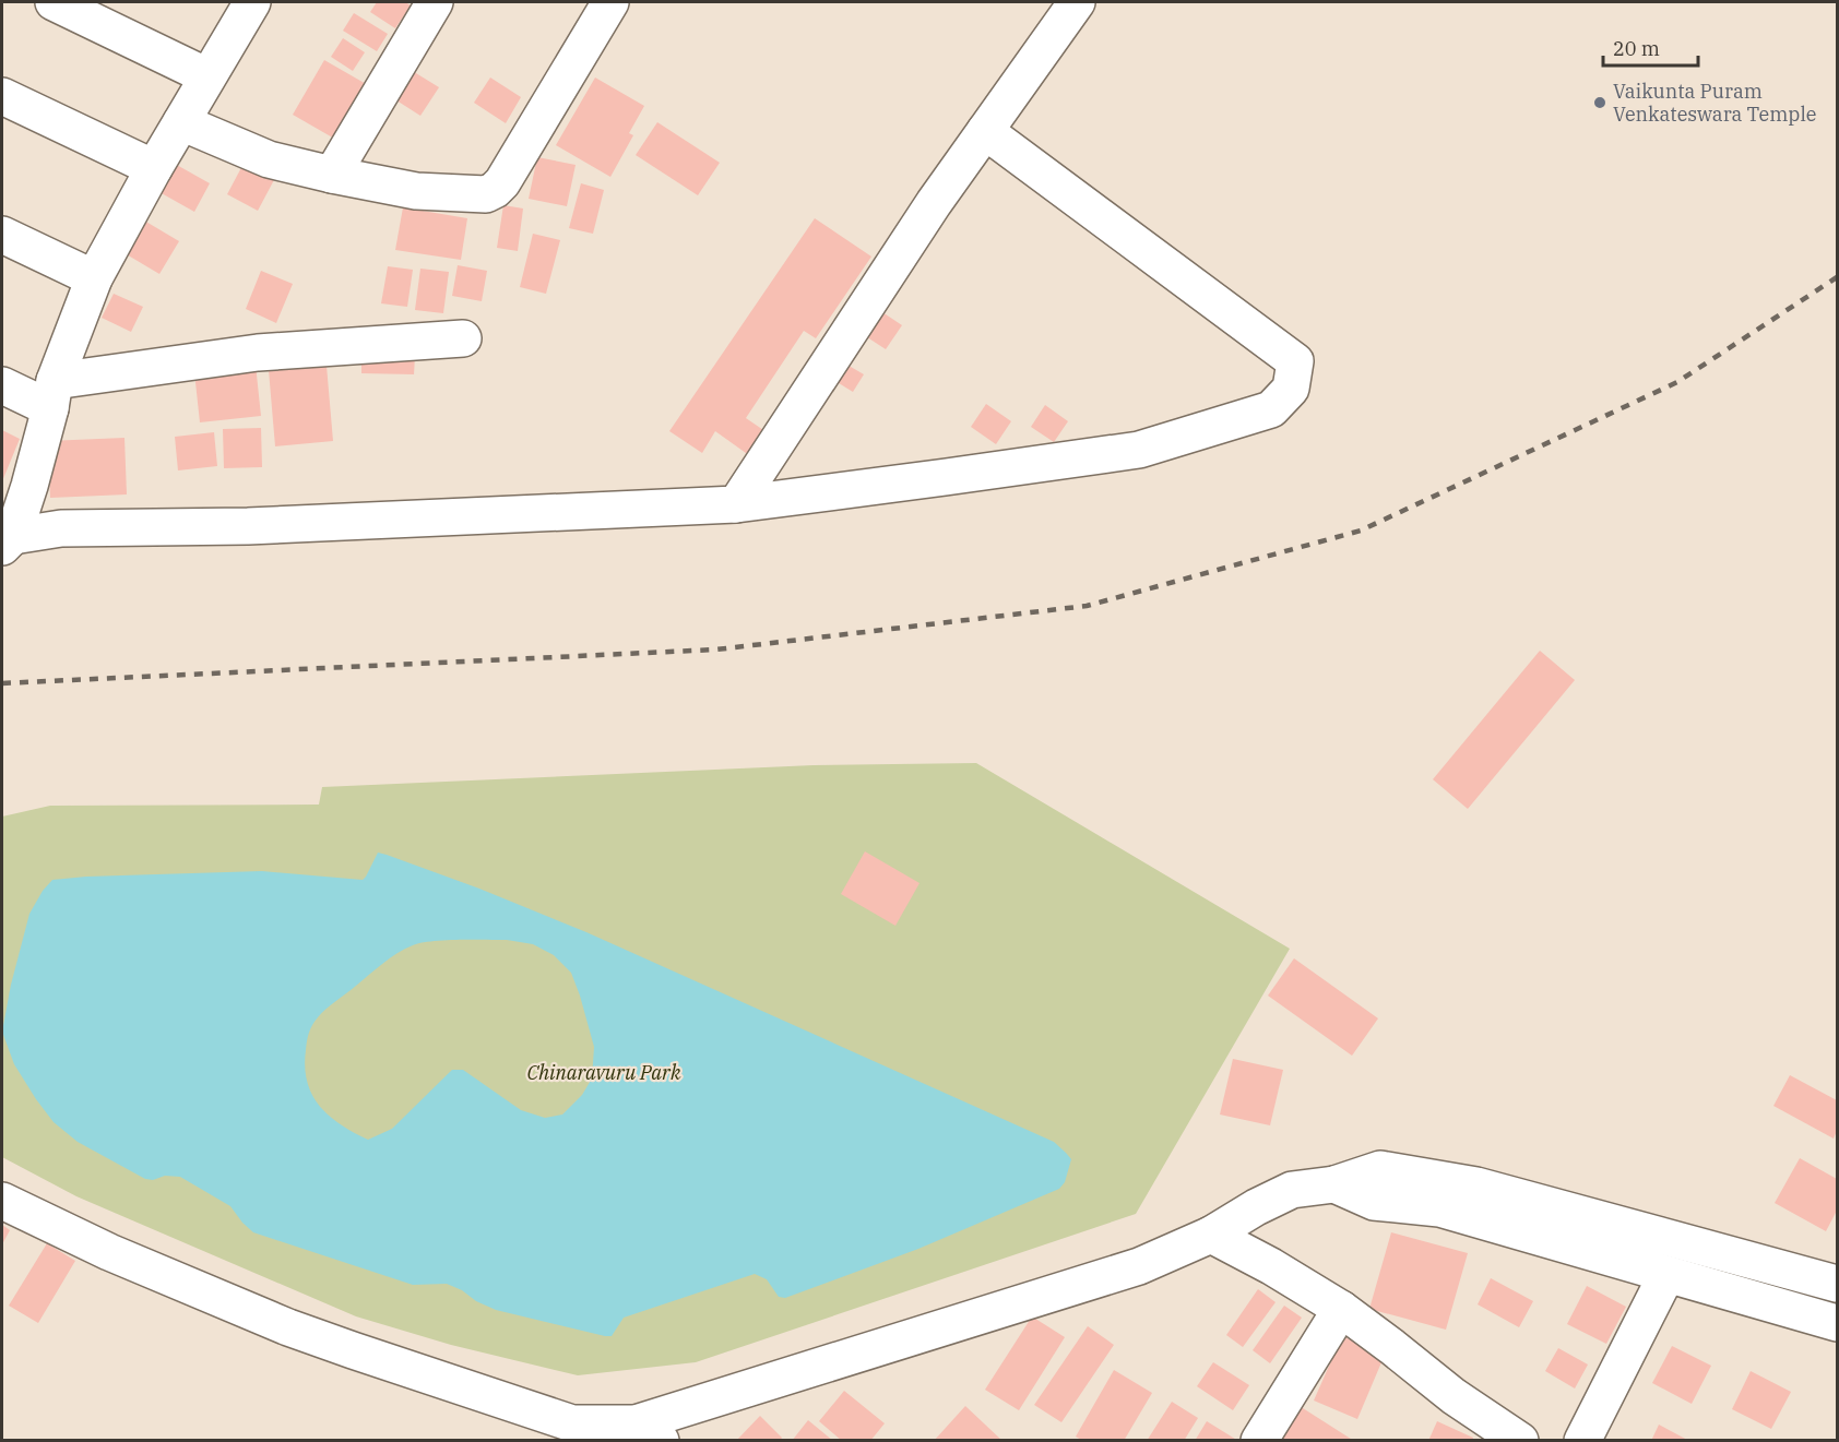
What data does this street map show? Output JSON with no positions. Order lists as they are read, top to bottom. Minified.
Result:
{"parks":["Chinaravuru Park"],"places":["Vaikunta Puram Venkateswara Temple"],"scale_bar":"20 m"}
